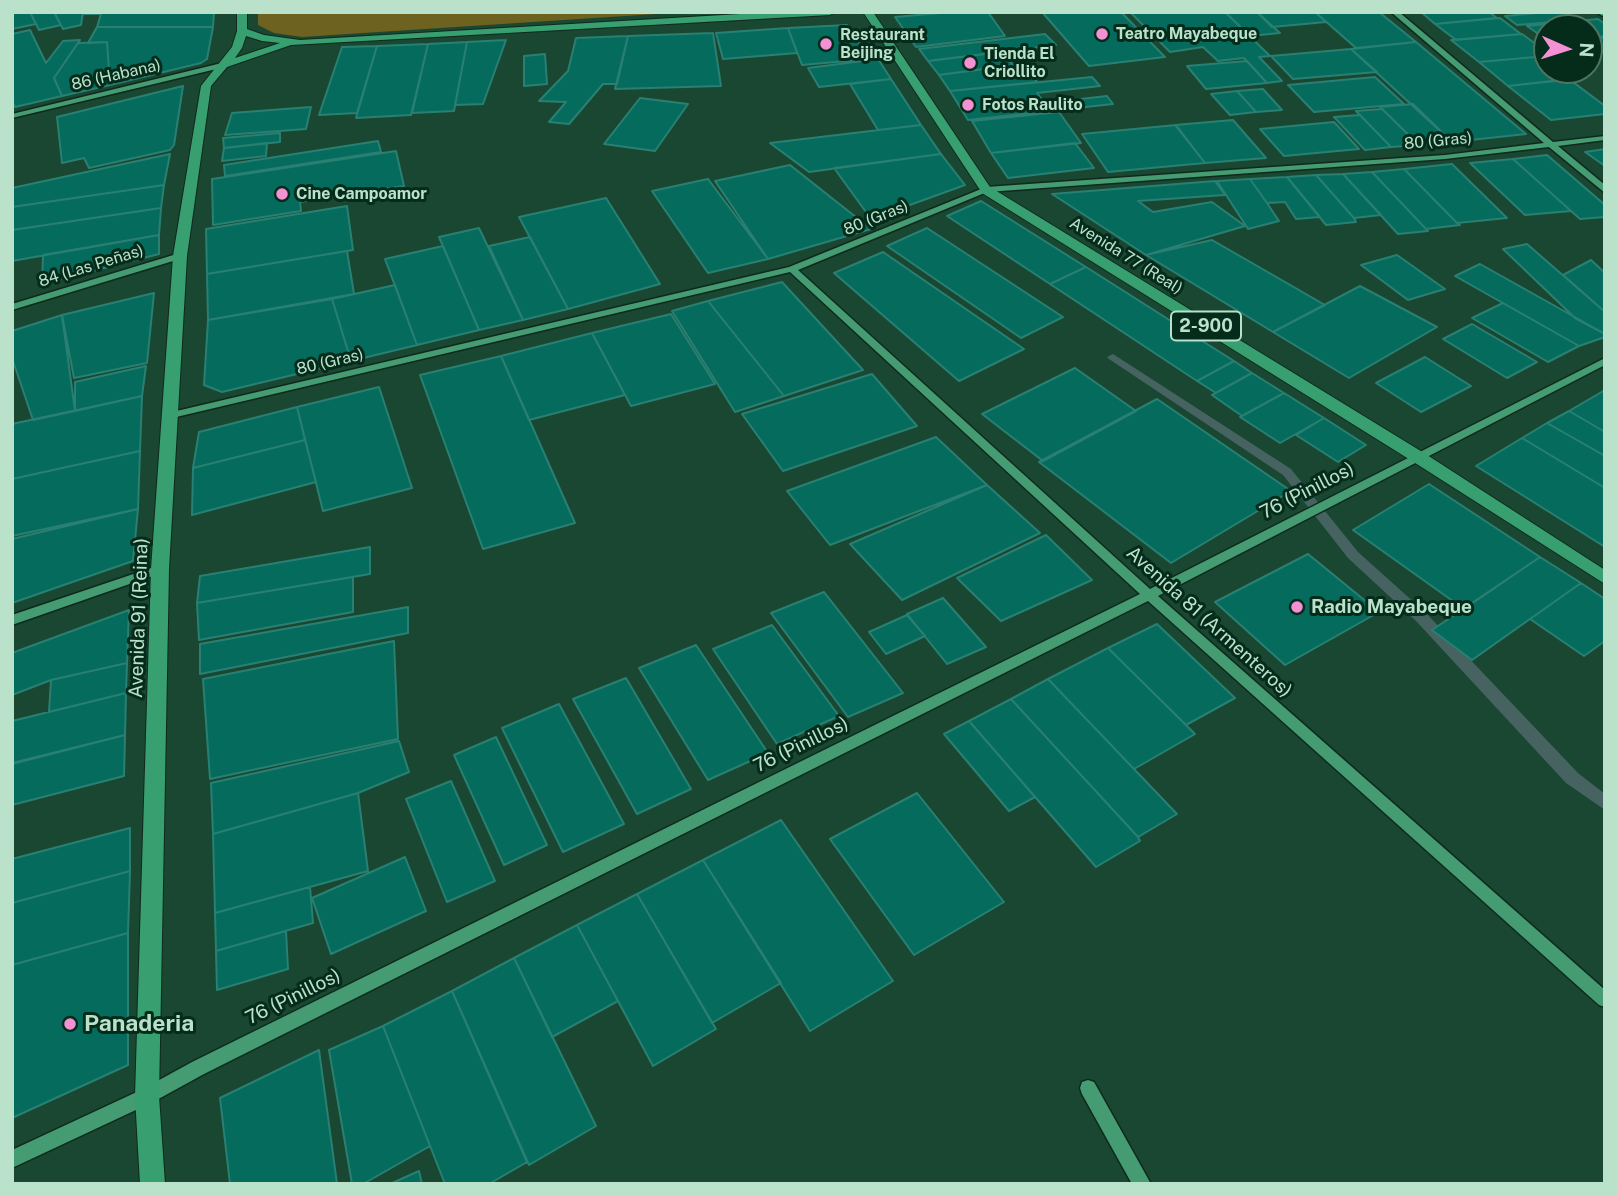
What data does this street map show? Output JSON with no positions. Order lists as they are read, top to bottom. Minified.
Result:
{"streets":{"main road":["Avenida 77 (Real)","2-900","Avenida 91 (Reina)"],"street":["86 (Habana)","80 (Gras)","84 (Las Peñas)","76 (Pinillos)","Avenida 81 (Armenteros)"]},"crossings":[["86 (Habana)","Avenida 91 (Reina)"],["80 (Gras)","Avenida 77 (Real)"],["80 (Gras)","Avenida 91 (Reina)"],["80 (Gras)","Avenida 81 (Armenteros)"],["Avenida 77 (Real)","76 (Pinillos)"],["84 (Las Peñas)","Avenida 91 (Reina)"],["76 (Pinillos)","Avenida 91 (Reina)"],["76 (Pinillos)","Avenida 81 (Armenteros)"]],"places":["Teatro Mayabeque","Restaurant Beijing","Tienda El Criollito","Fotos Raulito","Cine Campoamor","Radio Mayabeque","Panaderia"],"north":"right"}
